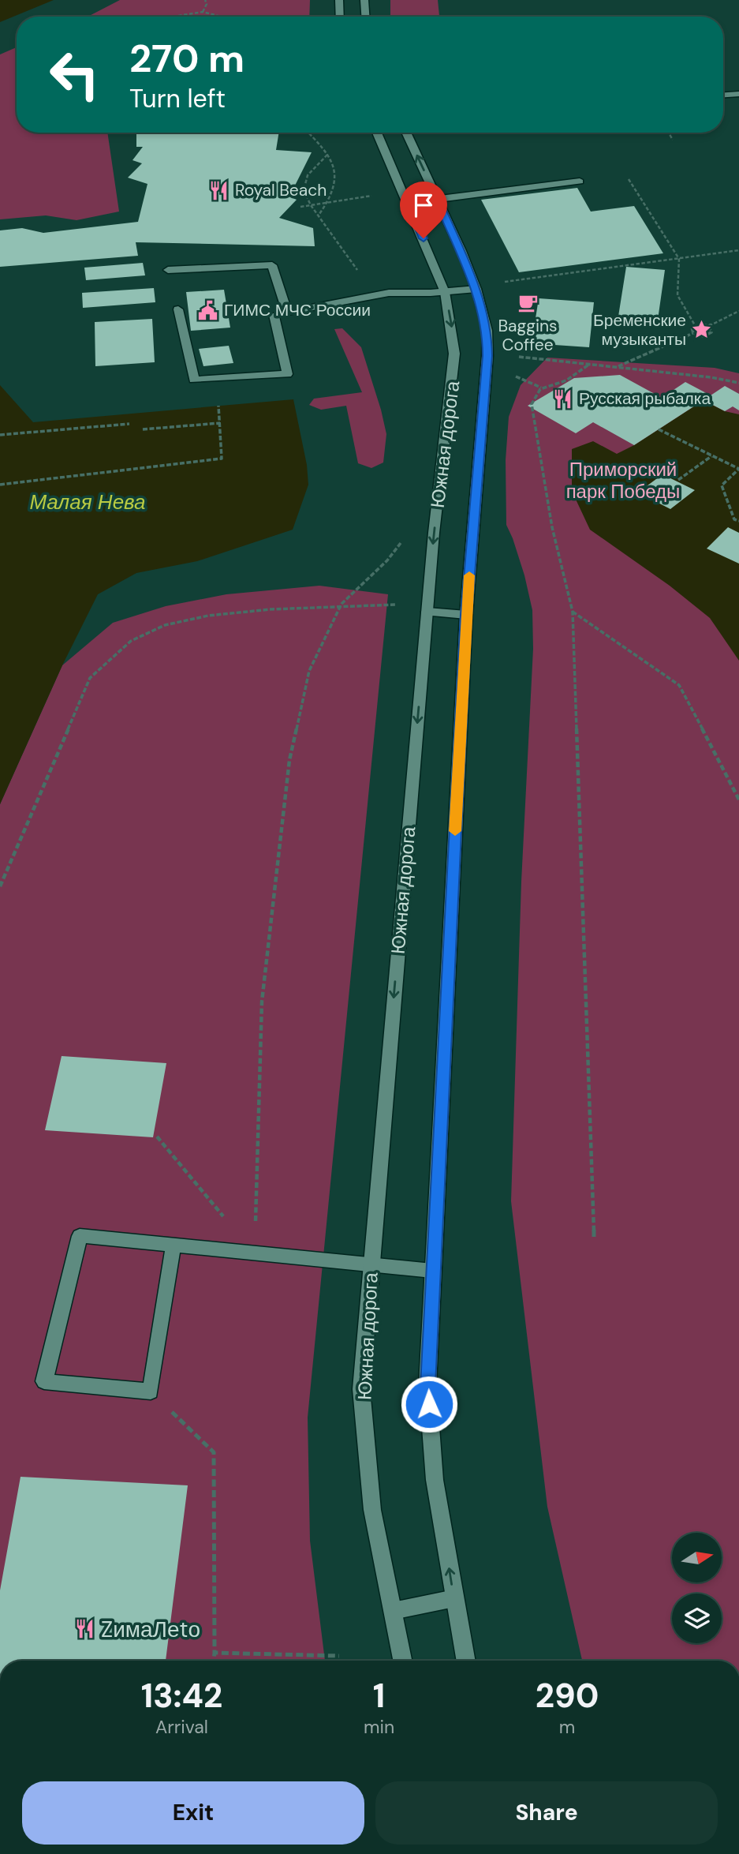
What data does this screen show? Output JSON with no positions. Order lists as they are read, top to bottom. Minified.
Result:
{"streets":{"street":["Южная дорога"]},"water":["Малая Нева"],"parks":["Приморский парк Победы"],"places":{"restaurant":["Royal Beach","Русская рыбалка","ZимаЛеtо"],"cafe":["Baggins Coffee"],"public building":["ГИМС МЧС России"],"place":["Бременские музыканты"]},"north":"right","page":{"turn":["270 m","Turn left"],"eta":["13:42","Arrival","1","min","290","m"],"buttons":["Exit","Share"]}}
